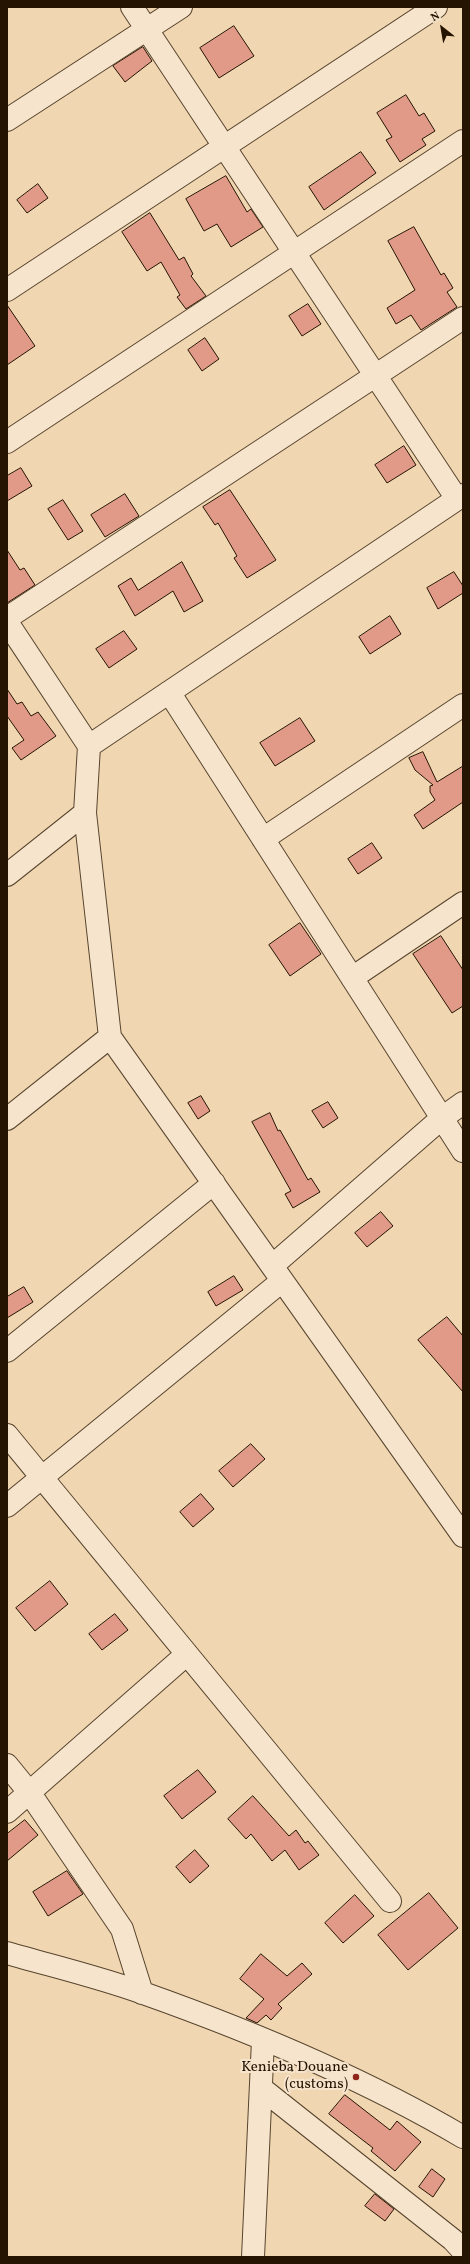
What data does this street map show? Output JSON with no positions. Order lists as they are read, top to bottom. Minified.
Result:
{"places":["Kenieba Douane (customs)"],"north":"top left"}
